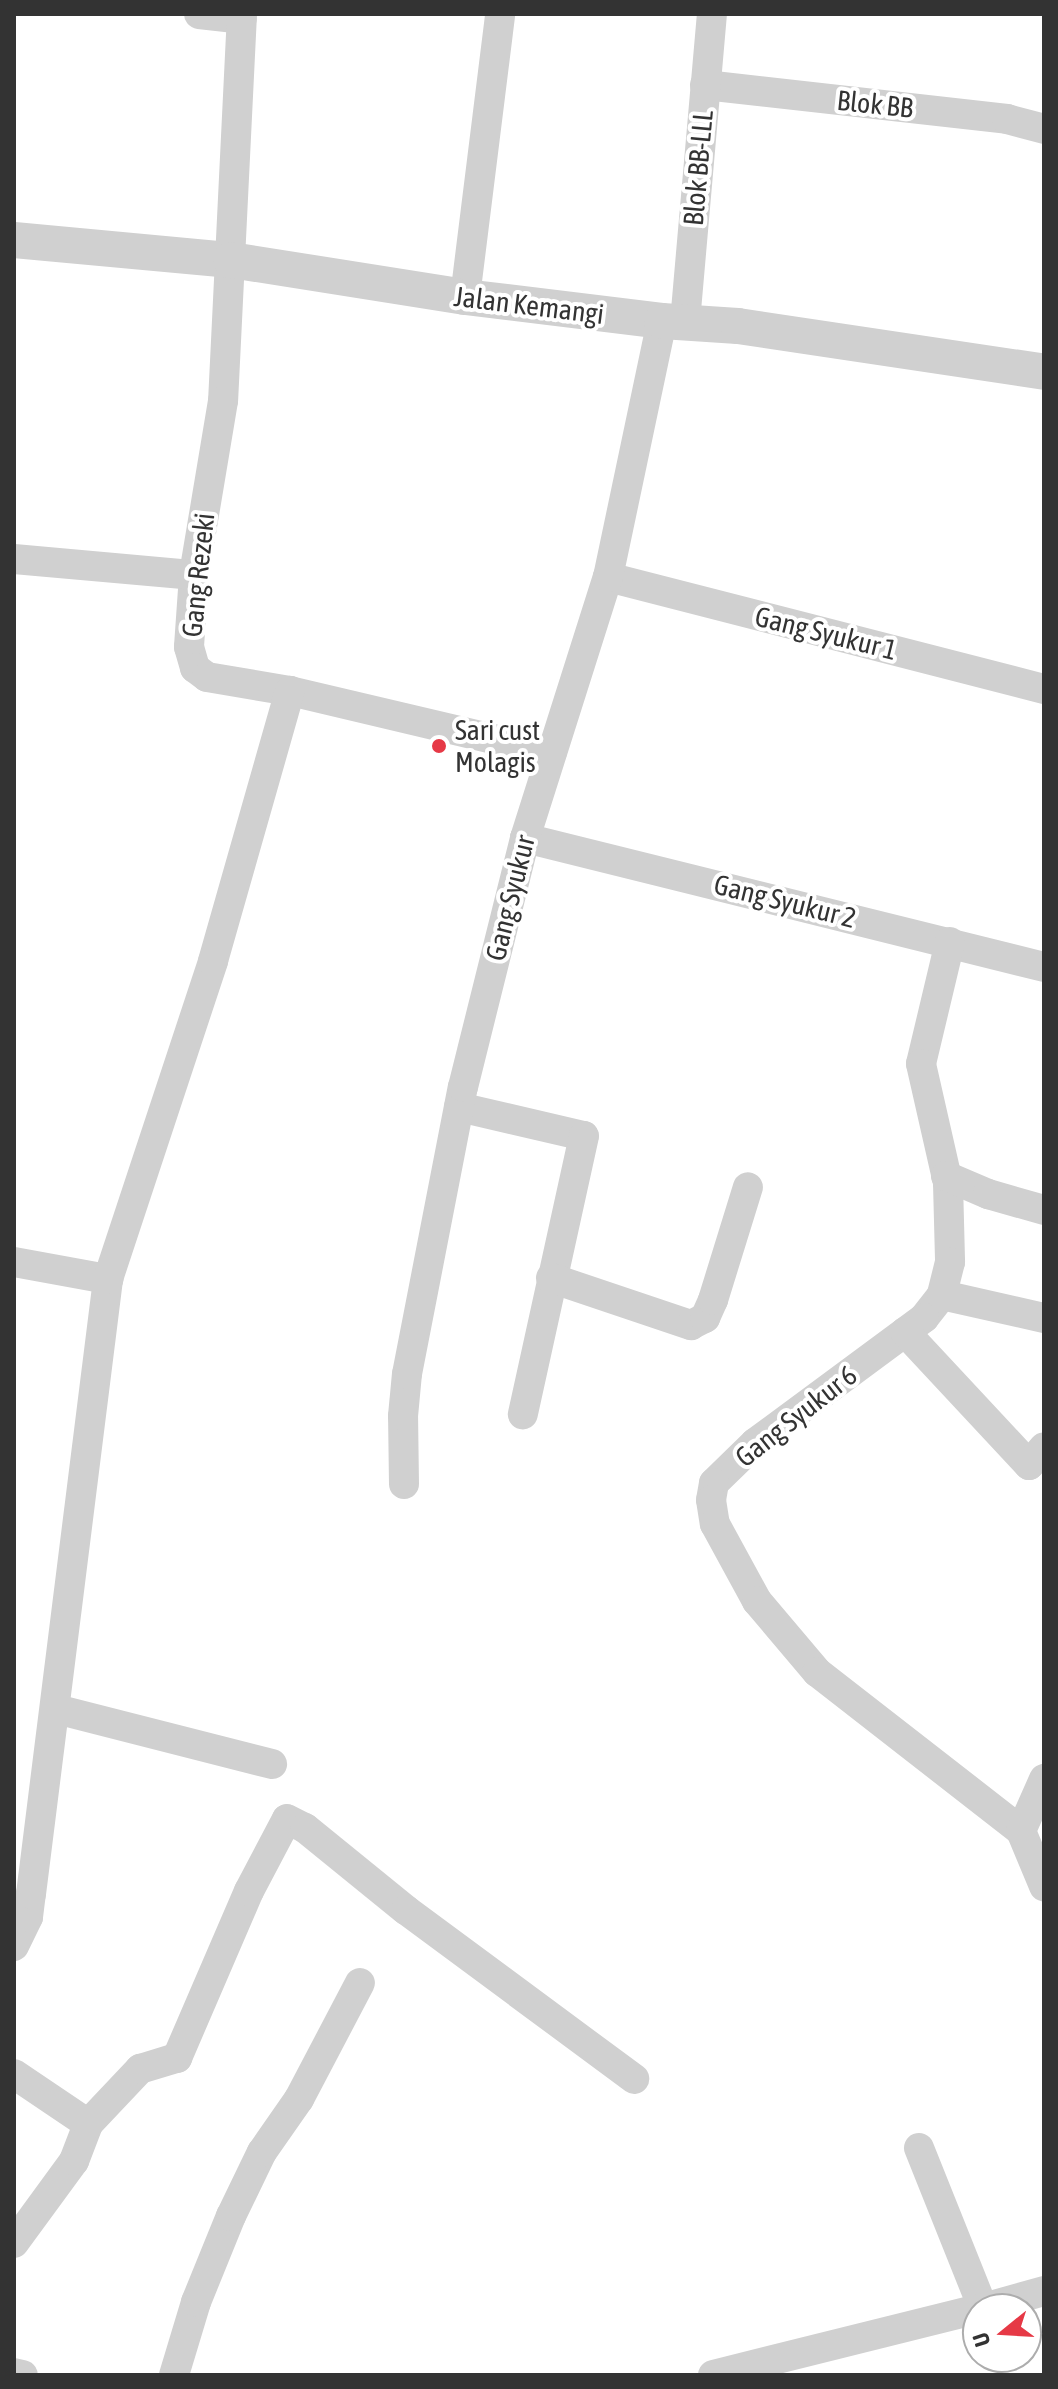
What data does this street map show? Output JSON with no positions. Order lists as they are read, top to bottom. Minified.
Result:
{"streets":{"street":["Blok BB","Blok BB-LLL","Jalan Kemangi","Gang Rezeki","Gang Syukur 1","Gang Syukur","Gang Syukur 2","Gang Syukur 6"]},"crossings":[["Blok BB","Blok BB-LLL"],["Blok BB-LLL","Jalan Kemangi"],["Blok BB-LLL","Gang Syukur"],["Jalan Kemangi","Gang Rezeki"],["Jalan Kemangi","Gang Syukur"],["Gang Rezeki","Gang Syukur"],["Gang Syukur 1","Gang Syukur"],["Gang Syukur","Gang Syukur 2"]],"places":["Sari cust Molagis"],"north":"left"}
